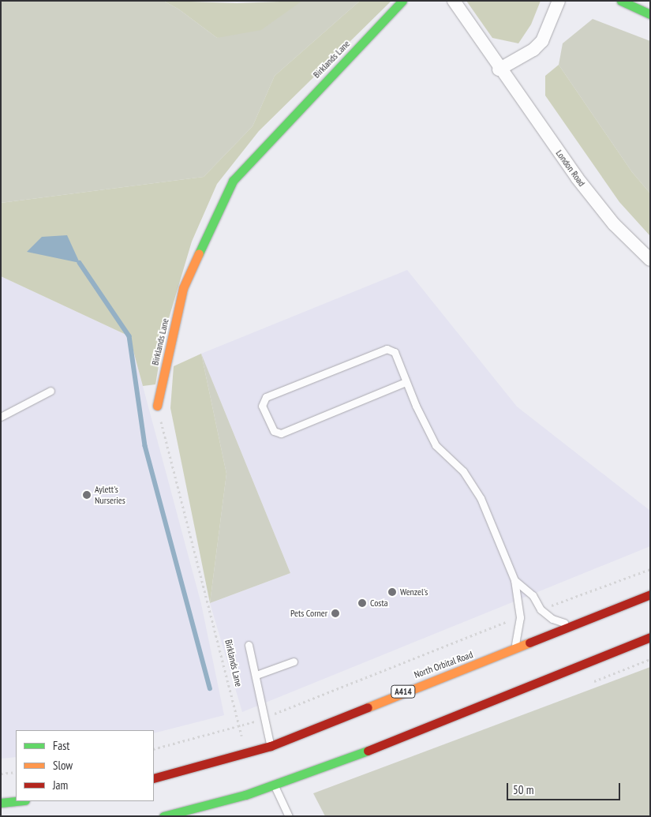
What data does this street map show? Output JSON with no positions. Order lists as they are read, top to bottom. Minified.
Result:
{"streets":{"main road":["Birklands Lane","North Orbital Road","A414"],"street":["London Road"]},"crossings":[["Birklands Lane","North Orbital Road"]],"places":["Aylett's Nurseries","Wenzel's","Costa","Pets Corner"],"legend":["Fast","Slow","Jam"],"scale_bar":"50 m"}
